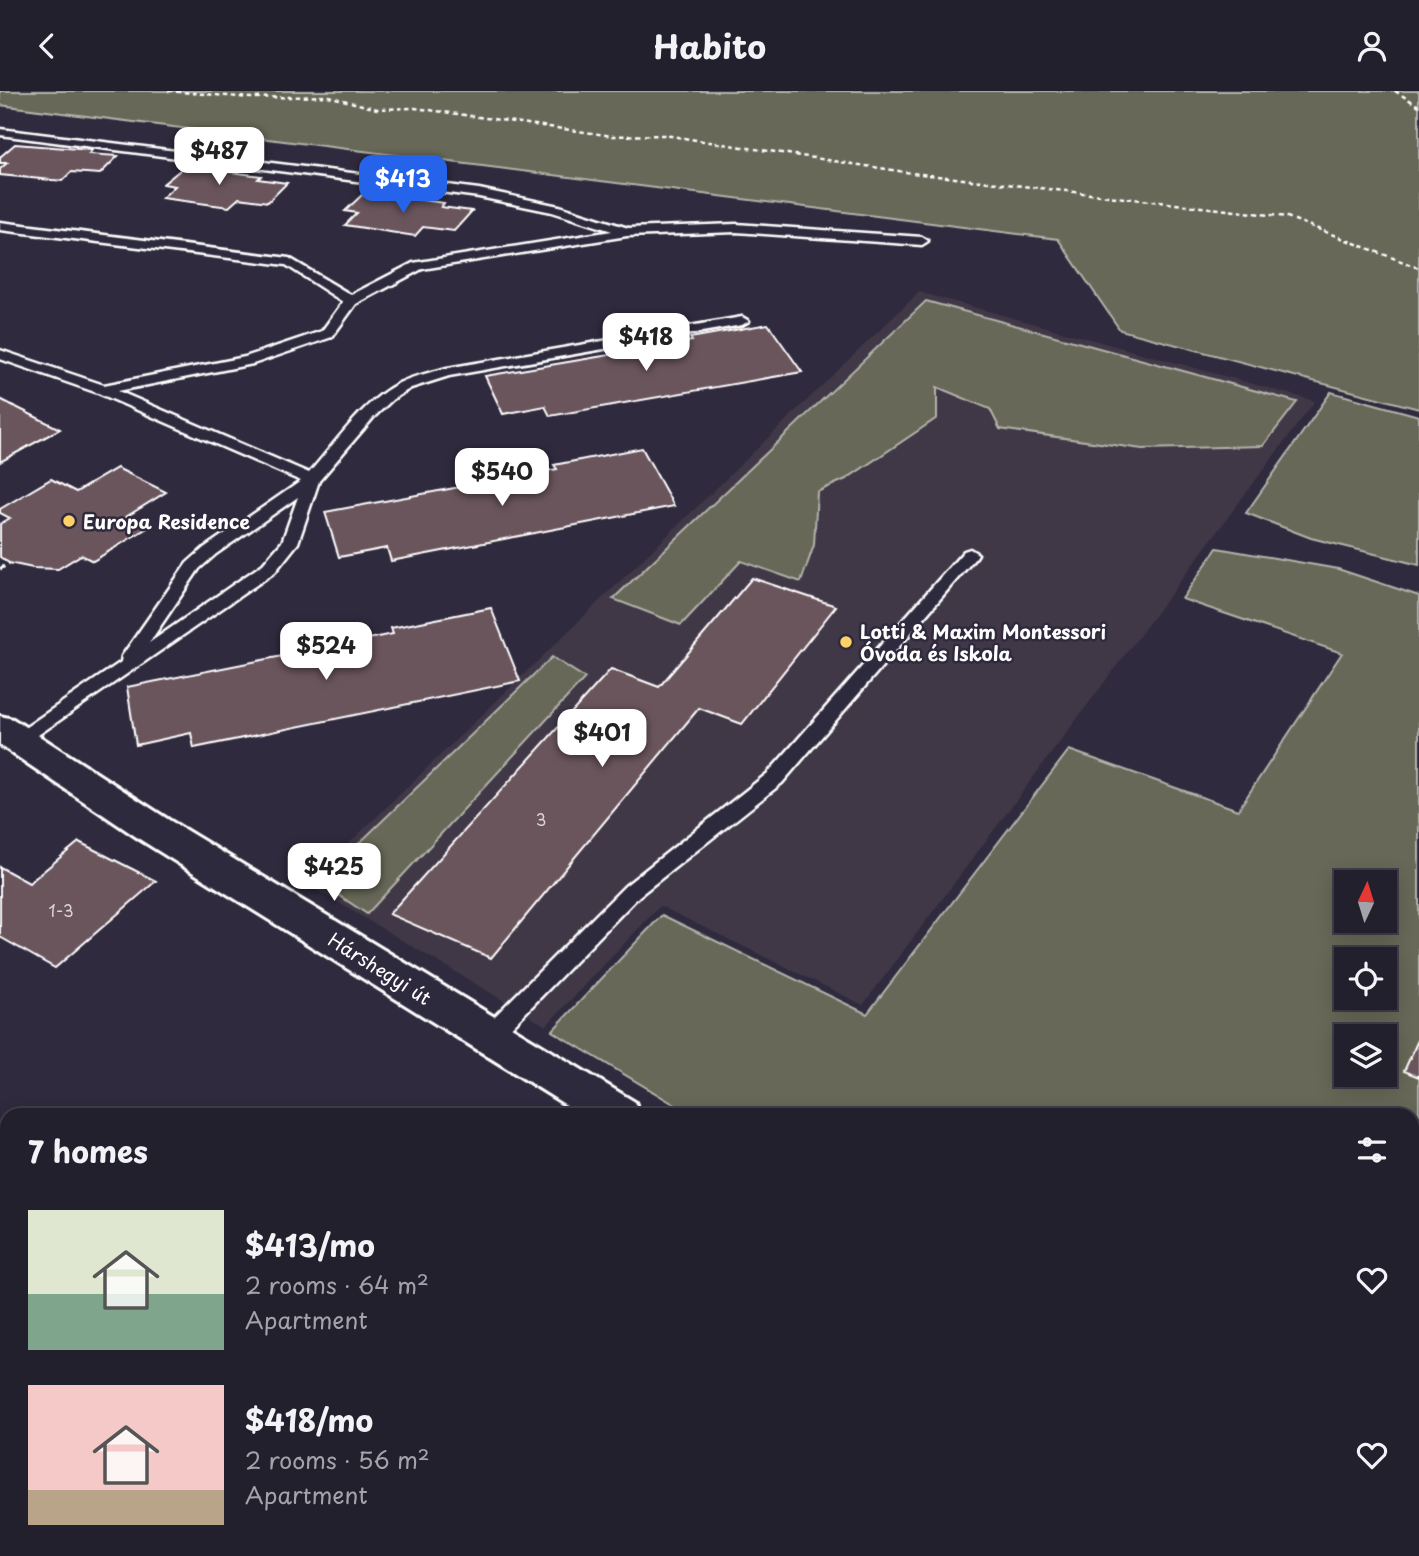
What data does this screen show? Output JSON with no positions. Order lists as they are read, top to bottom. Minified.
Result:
{"streets":{"street":["Hárshegyi út"]},"places":["Europa Residence","Lotti & Maxim Montessori Óvoda és Iskola"],"house_numbers":["3","1-3"],"north":"top","page":{"header":"Habito","price":["$487","$413","$418","$540","$524","$401","$425"],"heading":"7 homes","list":[{"name":"$413/mo","note":"2 rooms · 64 m² · Apartment"},{"name":"$418/mo","note":"2 rooms · 56 m² · Apartment"}]}}
